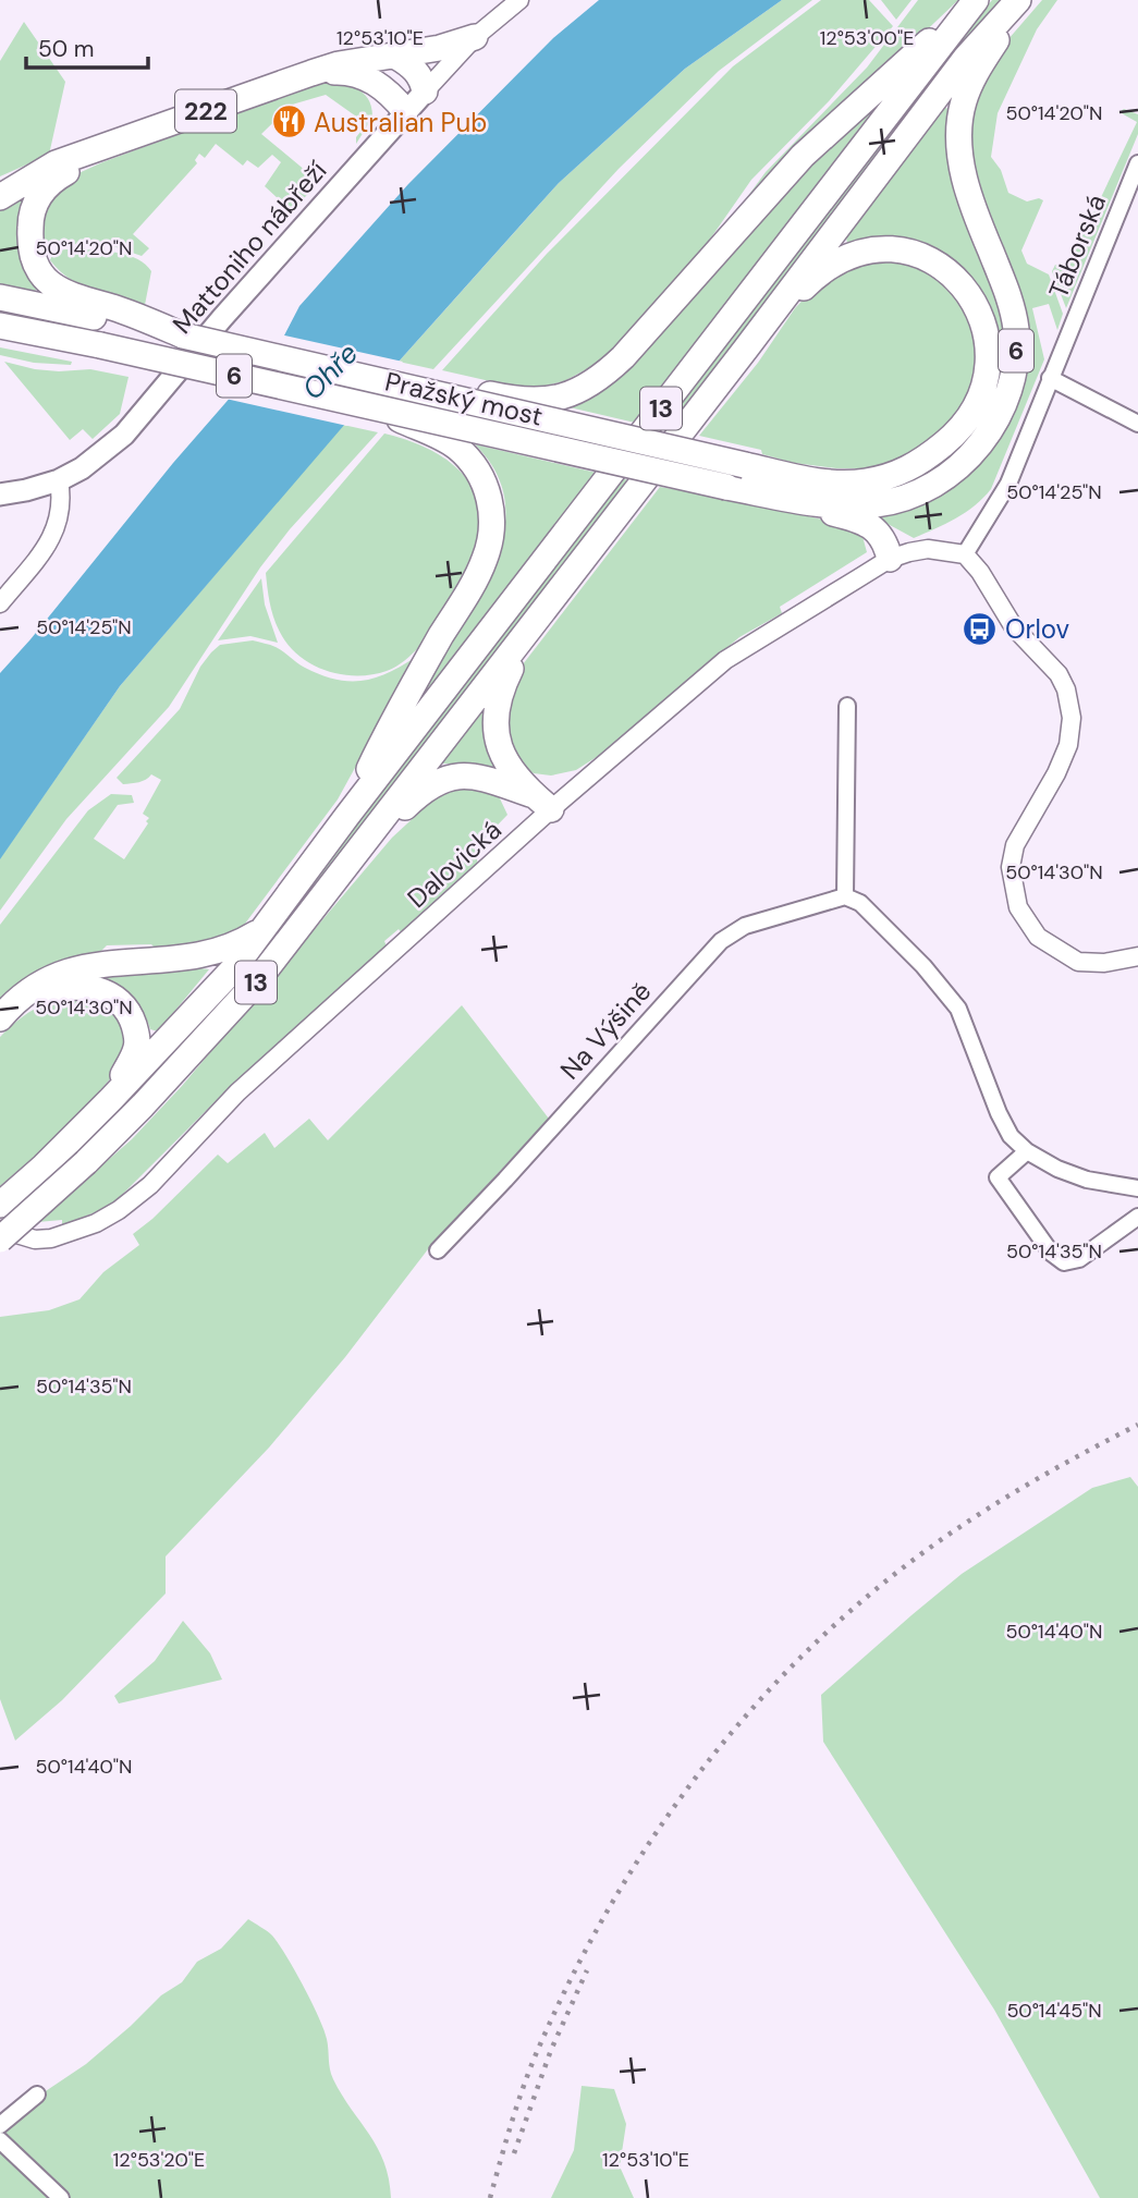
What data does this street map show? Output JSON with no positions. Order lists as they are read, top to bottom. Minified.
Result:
{"streets":{"highway":["222","6","Pražský most","13"],"main road":["Mattoniho nábřeží"],"street":["Táborská","Dalovická","Na Výšině"]},"crossings":[["222","Mattoniho nábřeží"],["222","6"],["222","Pražský most"],["Táborská","Dalovická"],["6","Pražský most"],["6","13"],["Pražský most","13"]],"water":["Ohře"],"places":{"restaurant":["Australian Pub"],"bus stop":["Orlov"]},"scale_bar":"50 m","coordinates":["12°53'10\"E","12°53'00\"E","50°14'20\"N","50°14'25\"N","50°14'30\"N","50°14'35\"N","50°14'40\"N","50°14'45\"N","12°53'20\"E"]}
